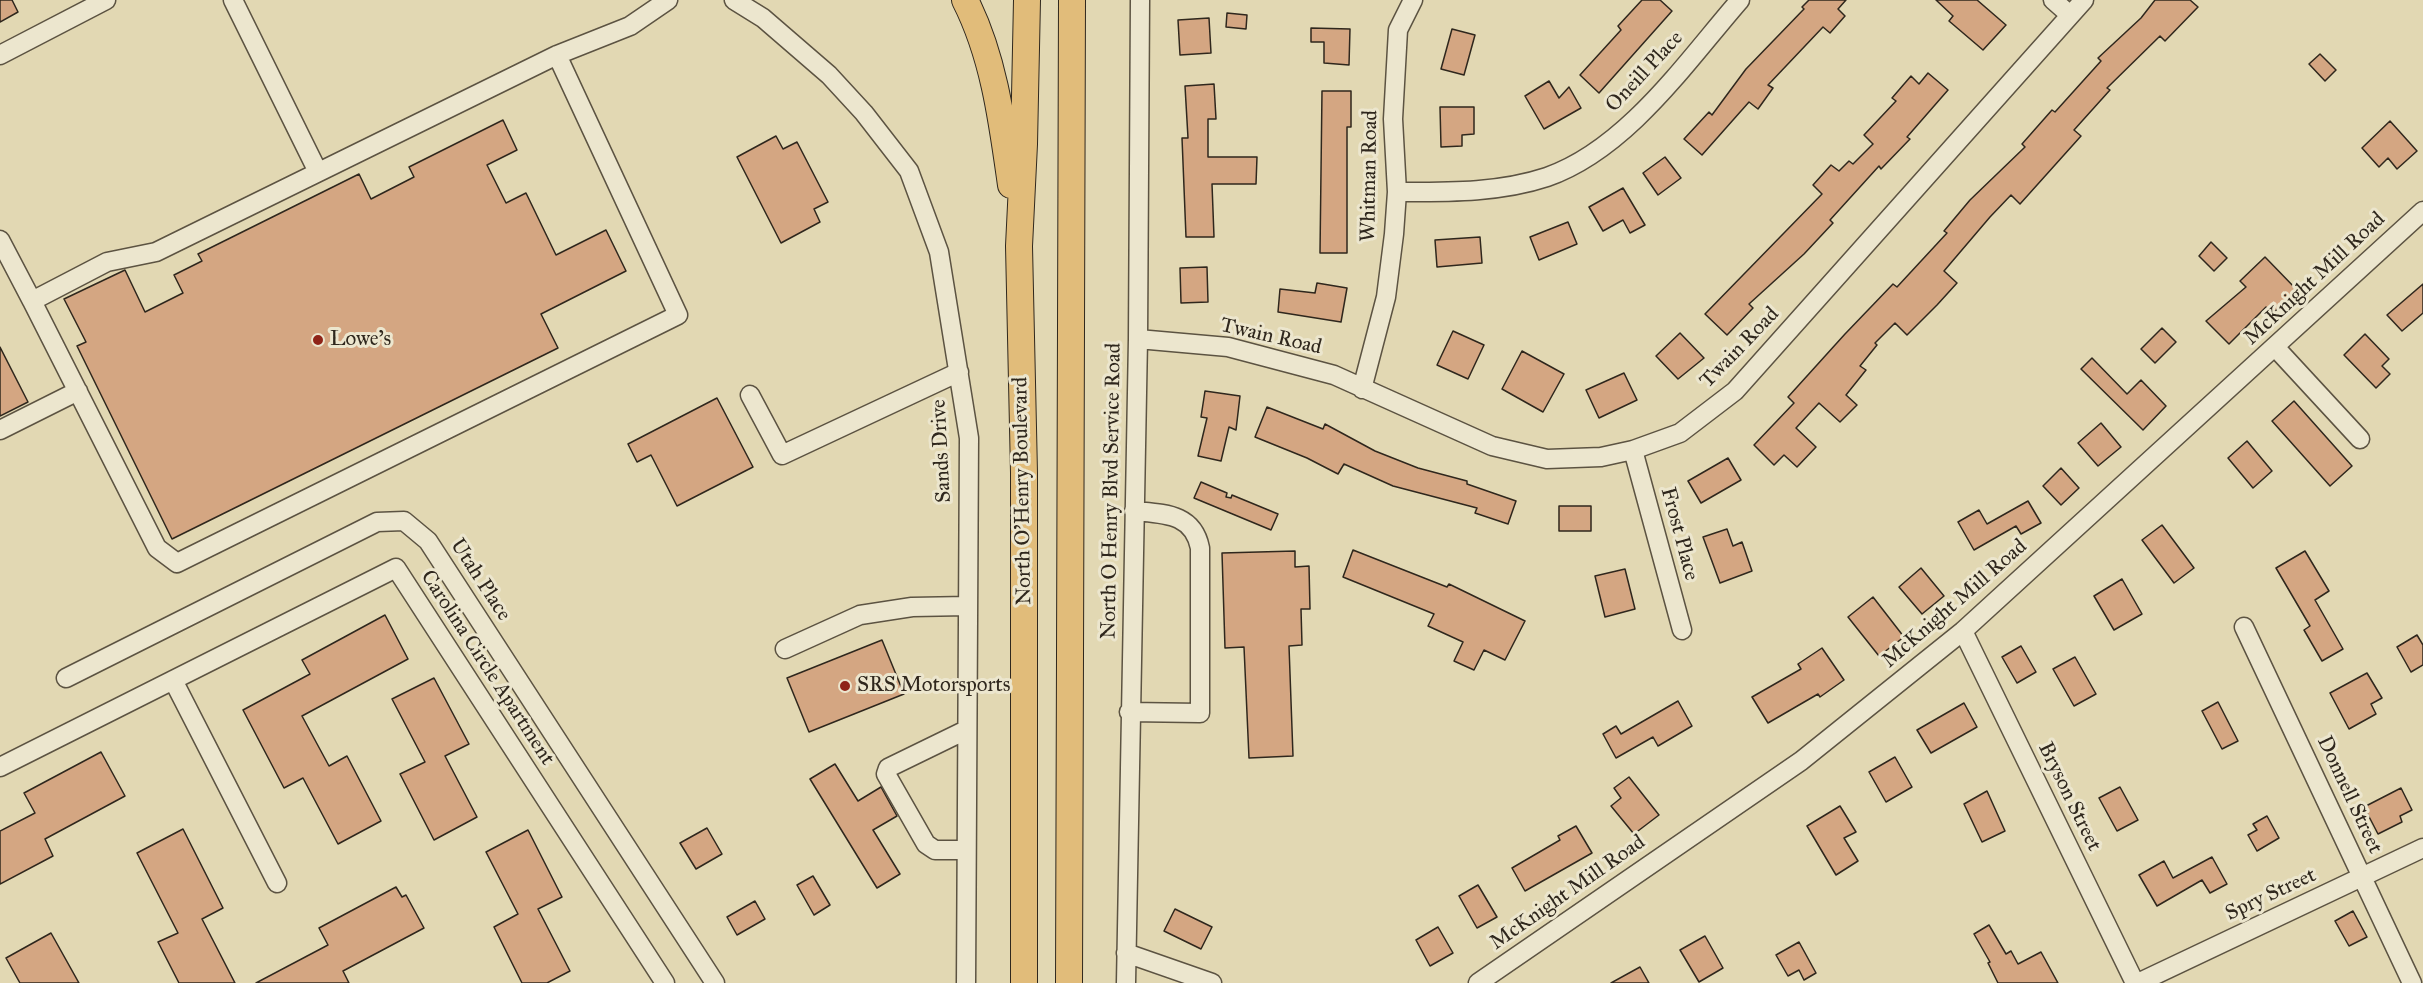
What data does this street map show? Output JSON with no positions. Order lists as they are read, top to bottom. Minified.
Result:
{"streets":{"highway":["North O'Henry Boulevard"],"street":["Oneill Place","Whitman Road","McKnight Mill Road","Twain Road","Sands Drive","North O Henry Blvd Service Road","Frost Place","Utah Place","Carolina Circle Apartment","Donnell Street","Bryson Street","Spry Street"]},"crossings":[["Oneill Place","Whitman Road"],["Whitman Road","Twain Road"],["McKnight Mill Road","Bryson Street"],["Twain Road","North O Henry Blvd Service Road"],["Twain Road","Frost Place"],["Donnell Street","Spry Street"],["Bryson Street","Spry Street"]],"places":["Lowe's","SRS Motorsports"]}
